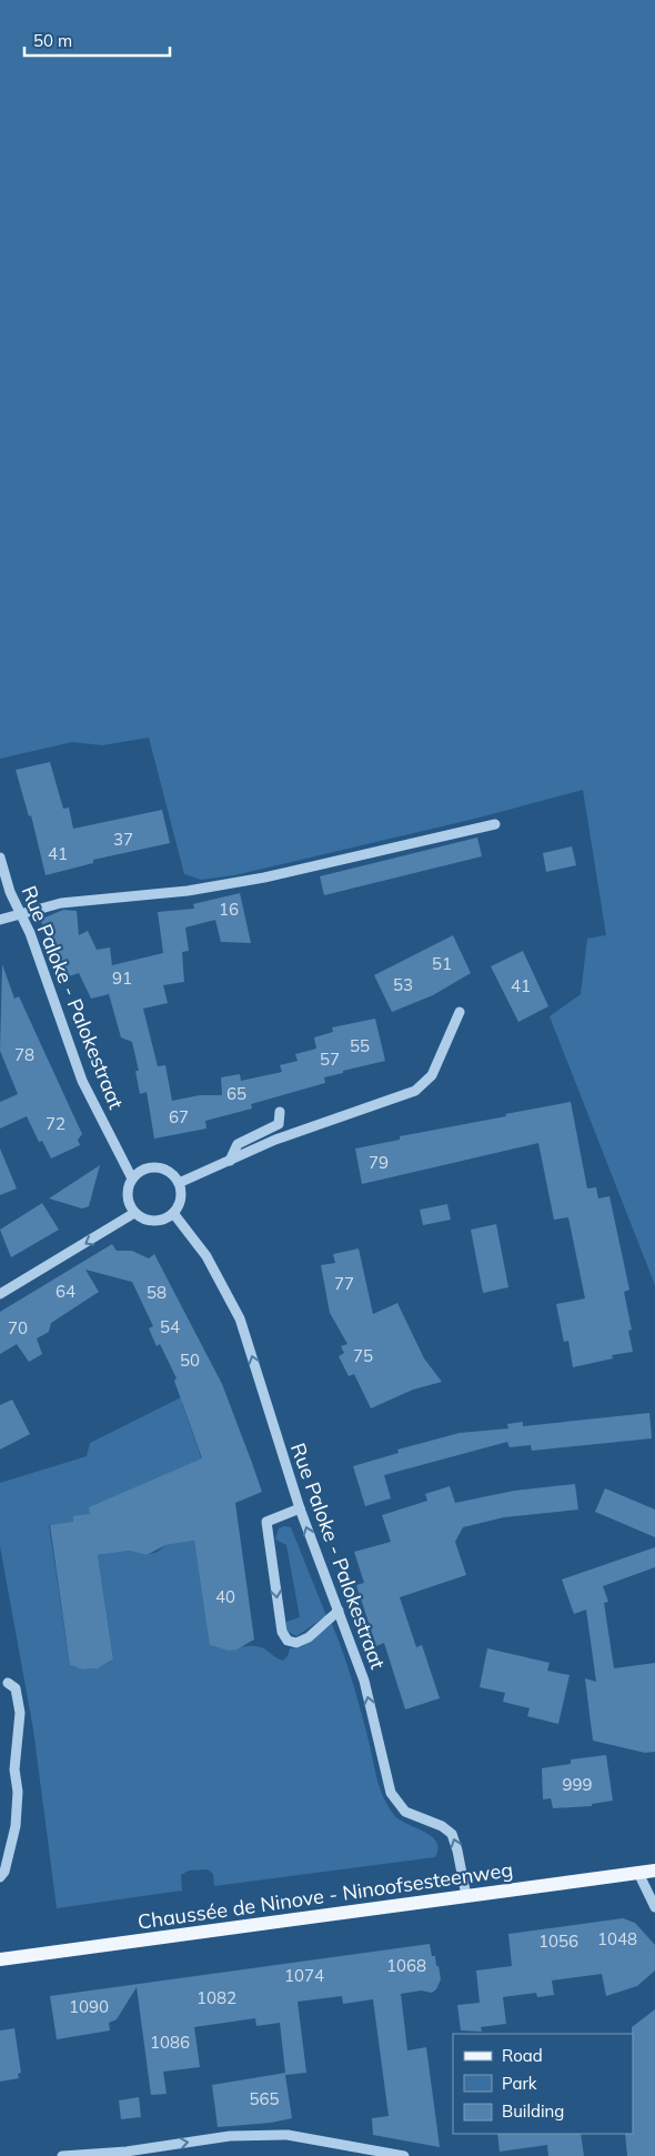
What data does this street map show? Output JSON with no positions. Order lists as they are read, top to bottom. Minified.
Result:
{"streets":{"main road":["Chaussée de Ninove - Ninoofsesteenweg"],"street":["Rue Paloke - Palokestraat"]},"crossings":[["Rue Paloke - Palokestraat","Chaussée de Ninove - Ninoofsesteenweg"]],"one_way":["Rue Paloke - Palokestraat"],"house_numbers":["37","41","16","51","91","53","41","55","78","57","65","67","72","79","77","64","58","54","70","75","50","40","999","1048","1056","1068","1074","1082","1090","1086","565"],"legend":["Road","Park","Building"],"scale_bar":"50 m"}
